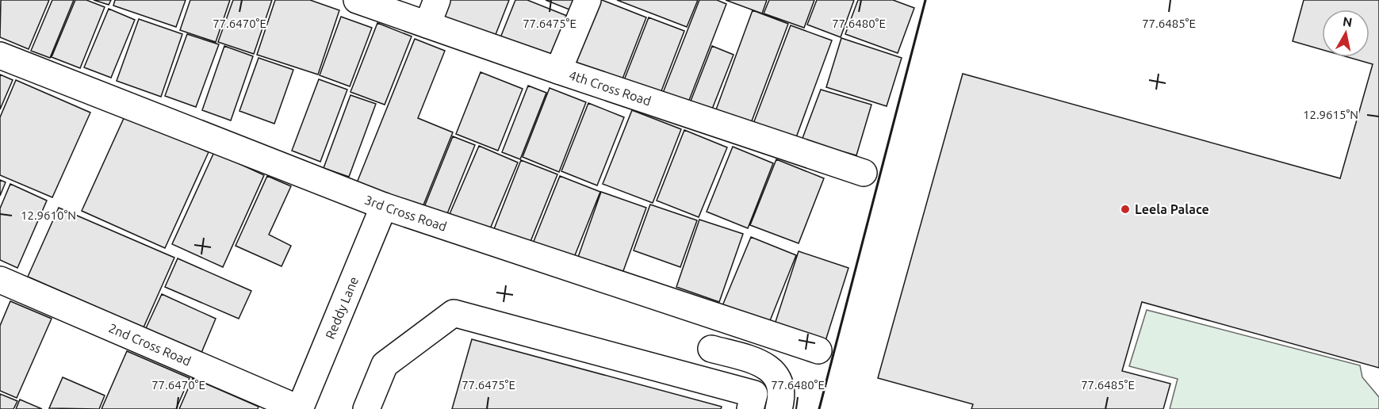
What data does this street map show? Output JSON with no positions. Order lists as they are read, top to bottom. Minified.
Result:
{"streets":{"street":["4th Cross Road","3rd Cross Road","Reddy Lane","2nd Cross Road"]},"crossings":[["3rd Cross Road","Reddy Lane"],["Reddy Lane","2nd Cross Road"]],"places":["Leela Palace"],"north":"top","coordinates":["77.6470°E","77.6475°E","77.6485°E","77.6480°E","12.9615°N","12.9610°N"]}
